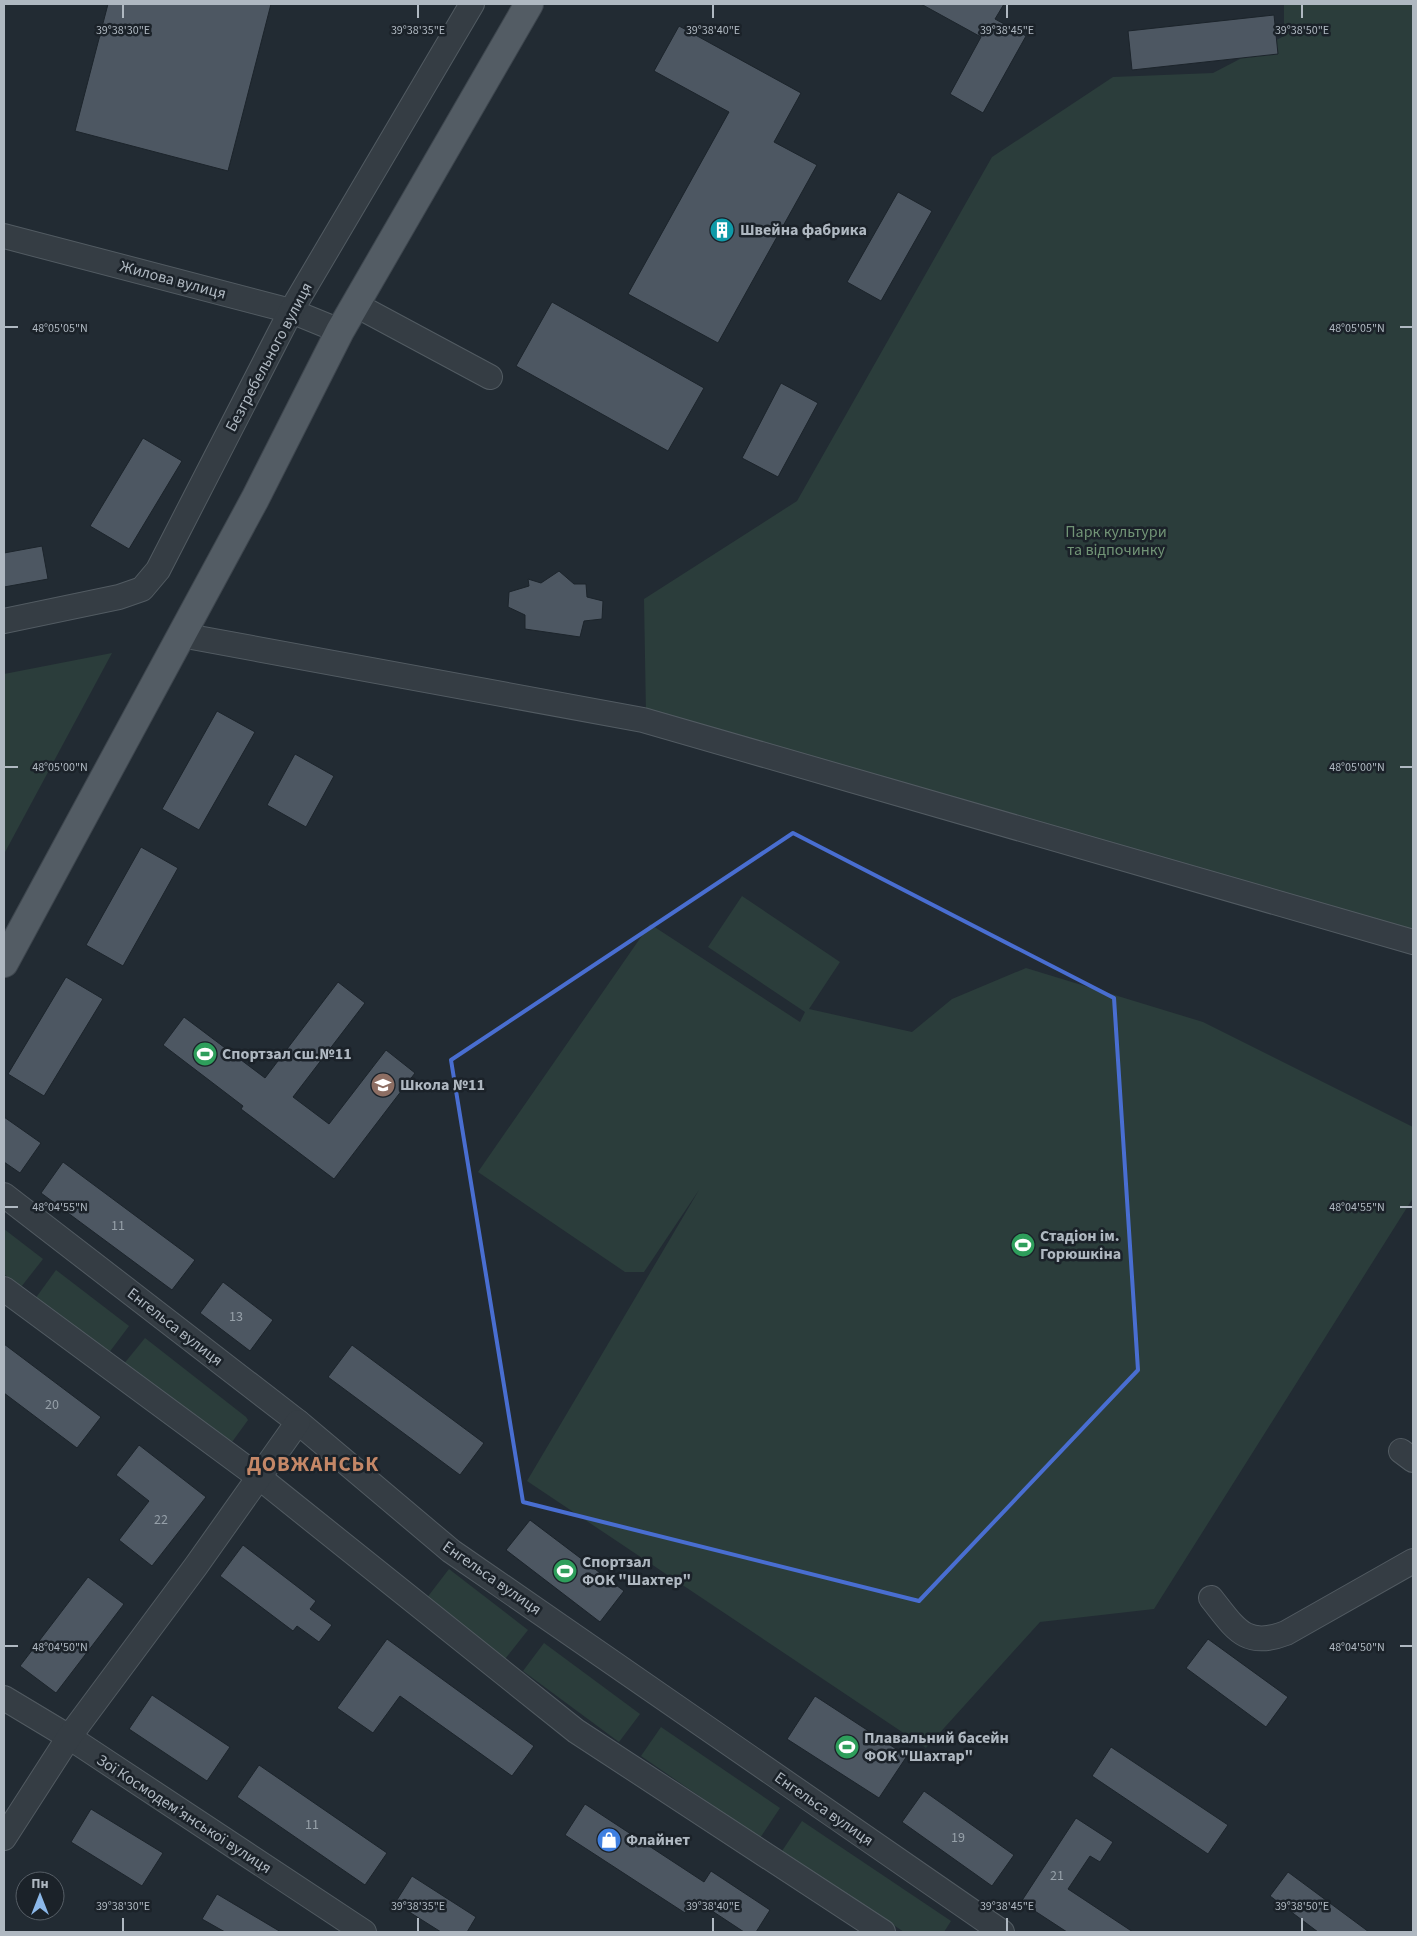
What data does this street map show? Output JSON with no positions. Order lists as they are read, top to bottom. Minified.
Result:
{"streets":{"street":["Жилова вулиця","Безгребельного вулиця","Енгельса вулиця","Зої Космодем’янської вулиця"]},"crossings":[["Жилова вулиця","Безгребельного вулиця"]],"districts":["ДОВЖАНСЬК"],"parks":["Парк культури та відпочинку"],"places":{"building":["Швейна фабрика"],"sports":["Спортзал сш.№11","Стадіон ім. Горюшкіна","Спортзал ФОК \"Шахтер\"","Плавальний басейн ФОК \"Шахтар\""],"school or university":["Школа №11"],"shop":["Флайнет"]},"house_numbers":["11","13","20","22","11","19","21"],"north":"top","coordinates":["39°38'30\"E","39°38'35\"E","39°38'40\"E","39°38'45\"E","39°38'50\"E","48°05'05\"N","48°05'00\"N","48°04'55\"N","48°04'50\"N"]}
